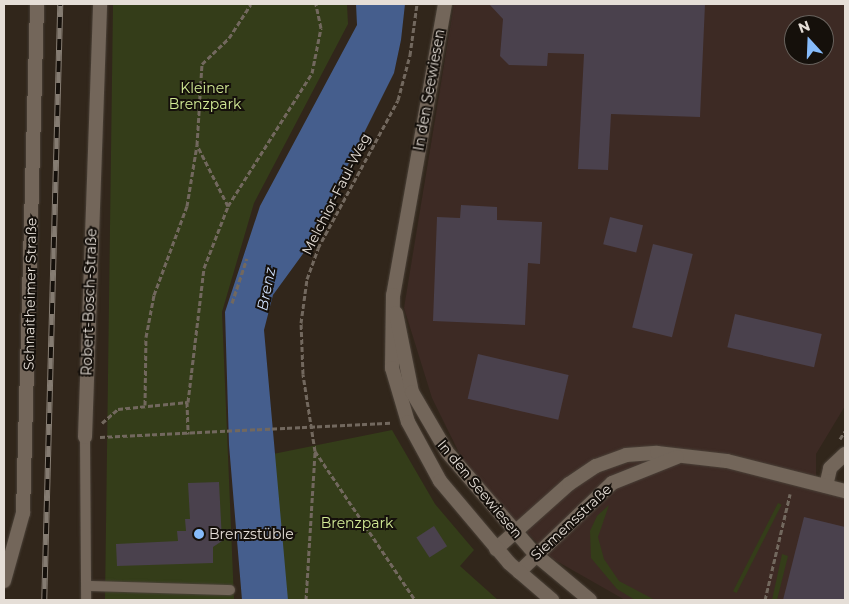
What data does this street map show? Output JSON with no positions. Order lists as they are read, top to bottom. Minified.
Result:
{"streets":{"street":["In den Seewiesen","Schnaitheimer Straße","Robert-Bosch-Straße","Siemensstraße"],"path":["Melchior-Faul-Weg"]},"crossings":[["In den Seewiesen","Siemensstraße"]],"water":["Brenz"],"parks":["Kleiner Brenzpark","Brenzpark"],"places":["Brenzstüble"],"north":"top"}
